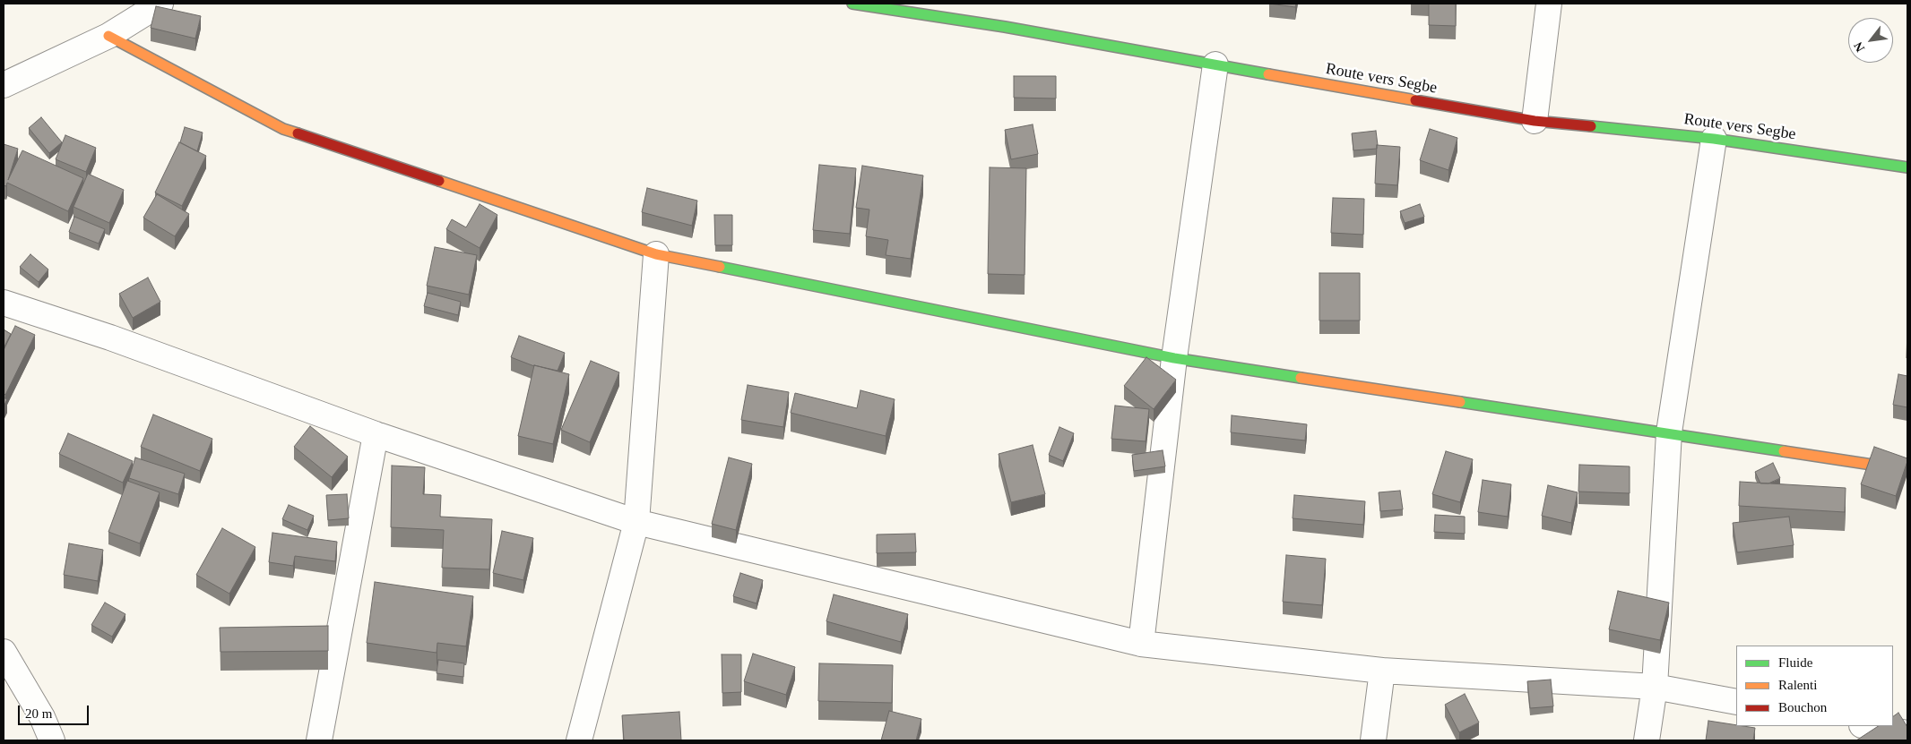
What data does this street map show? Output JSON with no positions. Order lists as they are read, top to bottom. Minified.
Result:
{"streets":{"street":["Route vers Segbe"]},"legend":["Fluide","Ralenti","Bouchon"],"scale_bar":"20 m","north":"bottom left"}
